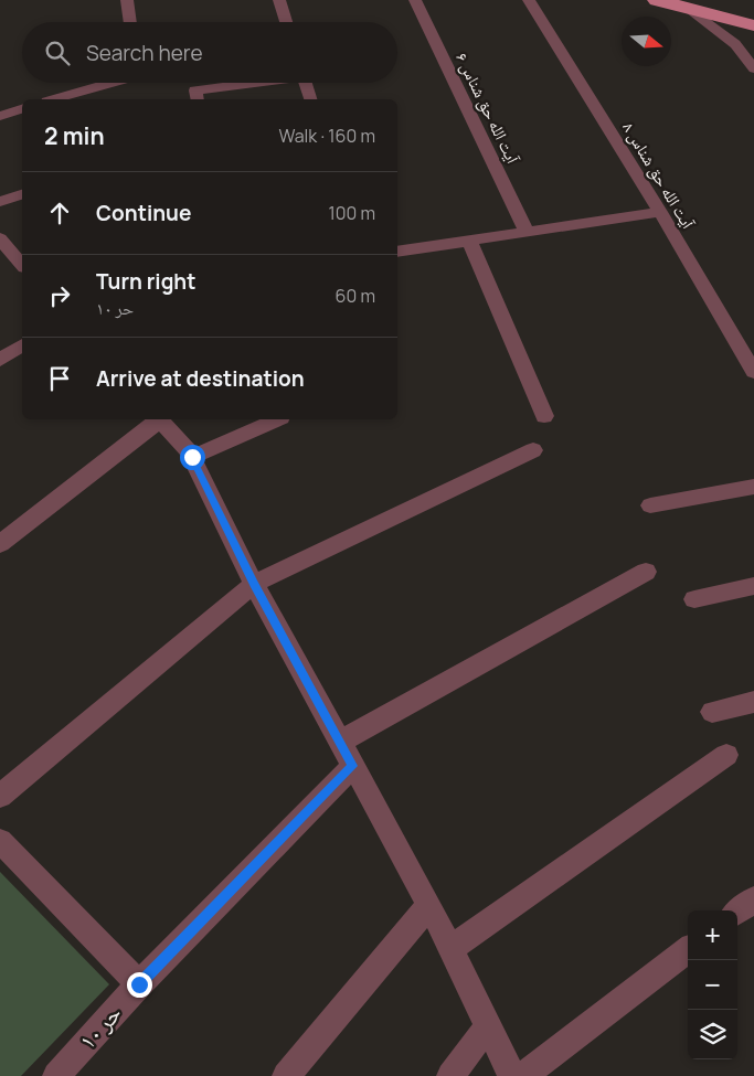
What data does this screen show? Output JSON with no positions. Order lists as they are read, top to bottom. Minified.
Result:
{"streets":{"street":["آیت الله حق شناس ۶","آیت الله حق شناس ۸","حر ۱۰"]},"north":"right","page":{"search":"Search here","heading":["2 min","Walk · 160 m"],"list":[["Continue","100 m"],["Turn right","حر ۱۰","60 m"],"Arrive at destination"],"map_buttons":["+","−"]}}
